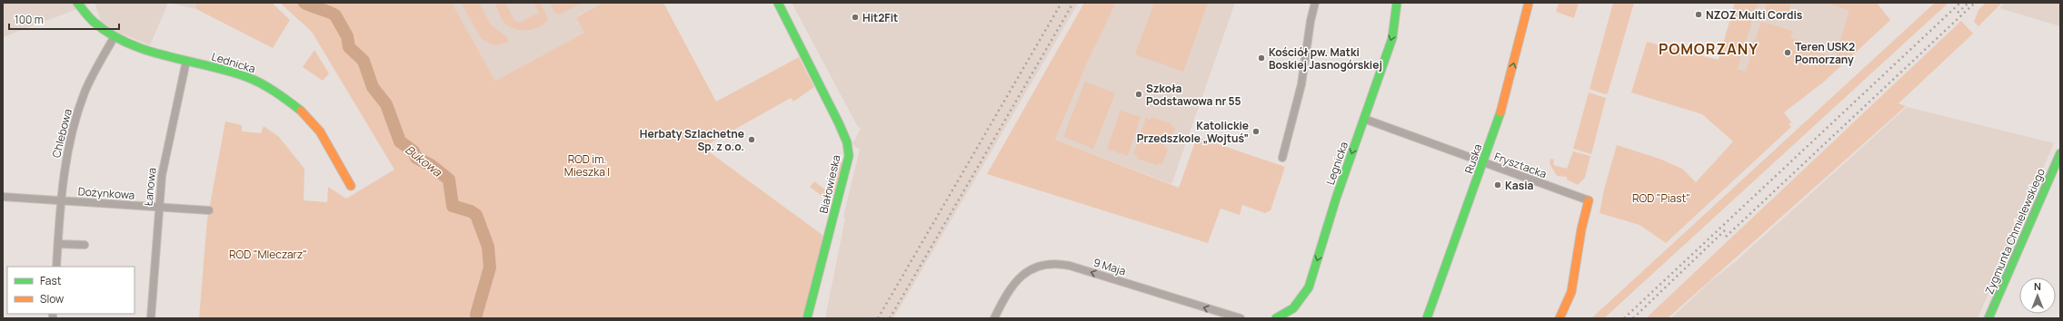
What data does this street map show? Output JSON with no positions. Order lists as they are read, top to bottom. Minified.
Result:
{"streets":{"street":["Lednicka","Chlebowa","Ruska","Legnicka","Frysztacka","Białowieska","Łanowa","Dożynkowa","Zygmunta Chmielewskiego","9 Maja"]},"crossings":[["Lednicka","Chlebowa"],["Lednicka","Łanowa"],["Chlebowa","Dożynkowa"],["Ruska","Frysztacka"],["Legnicka","Frysztacka"],["Łanowa","Dożynkowa"]],"one_way":["Ruska","Legnicka","9 Maja"],"districts":["POMORZANY"],"water":["Bukowa"],"parks":["ROD im. Mieszka I","ROD \"Piast\"","ROD \"Mleczarz\""],"places":["NZOZ Multi Cordis","Hit2Fit","Teren USK2 Pomorzany","Kościół pw. Matki Boskiej Jasnogórskiej","Szkoła Podstawowa nr 55","Katolickie Przedszkole „Wojtuś”","Herbaty Szlachetne Sp. z o.o.","Kasia"],"legend":["Fast","Slow"],"scale_bar":"100 m","north":"top"}
